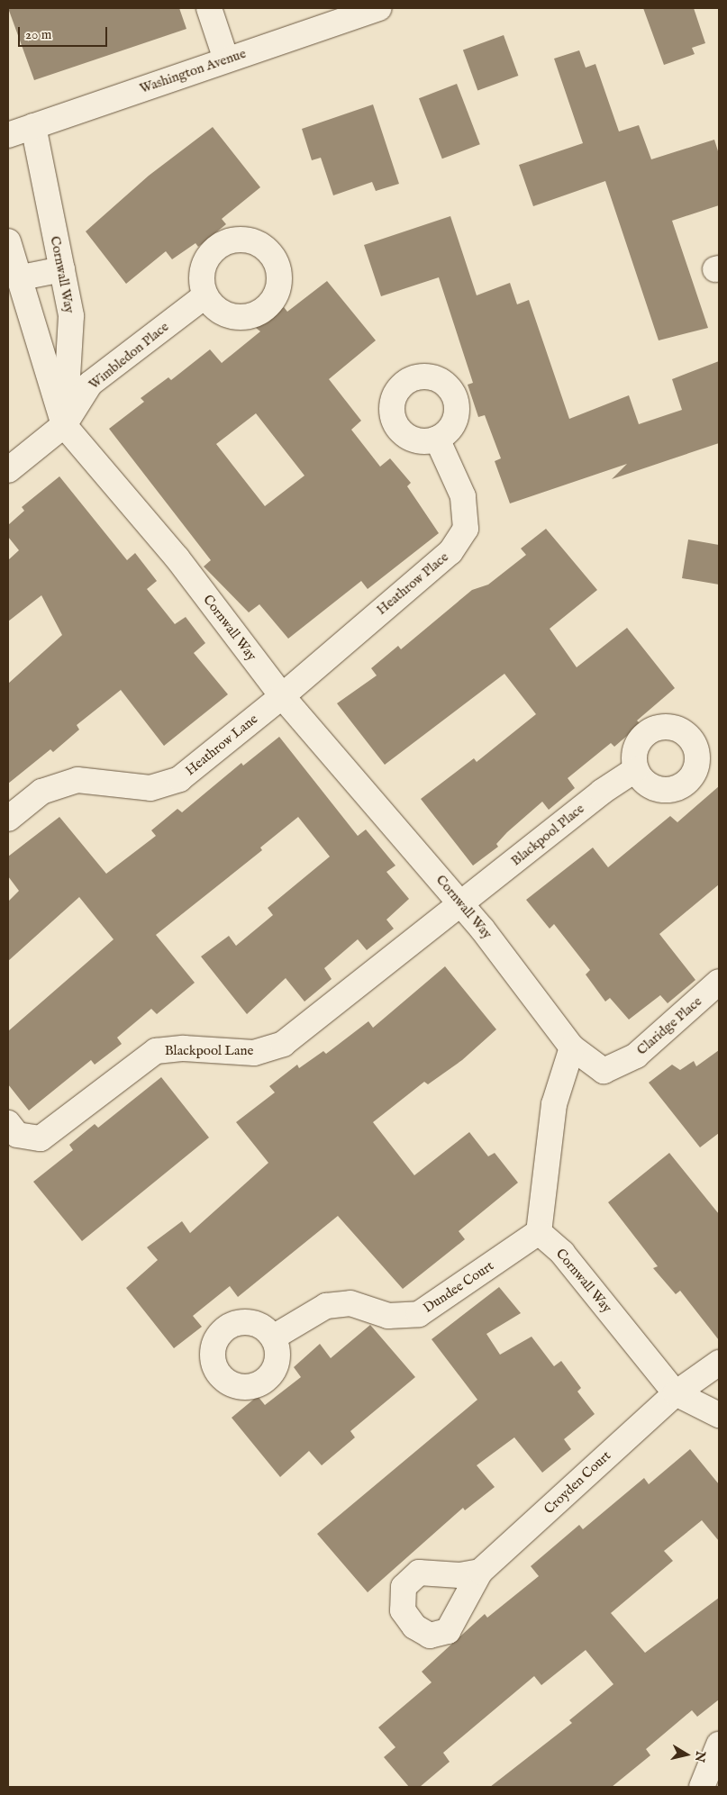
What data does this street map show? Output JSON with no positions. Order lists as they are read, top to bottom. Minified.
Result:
{"streets":{"street":["Washington Avenue","Cornwall Way","Wimbledon Place","Heathrow Place","Heathrow Lane","Blackpool Place","Claridge Place","Blackpool Lane","Dundee Court","Croyden Court"]},"crossings":[["Washington Avenue","Cornwall Way"],["Cornwall Way","Wimbledon Place"],["Cornwall Way","Heathrow Place"],["Cornwall Way","Heathrow Lane"],["Cornwall Way","Blackpool Place"],["Cornwall Way","Claridge Place"],["Cornwall Way","Blackpool Lane"],["Cornwall Way","Dundee Court"],["Cornwall Way","Croyden Court"],["Heathrow Place","Heathrow Lane"],["Blackpool Place","Blackpool Lane"]],"scale_bar":"20 m","north":"right"}
